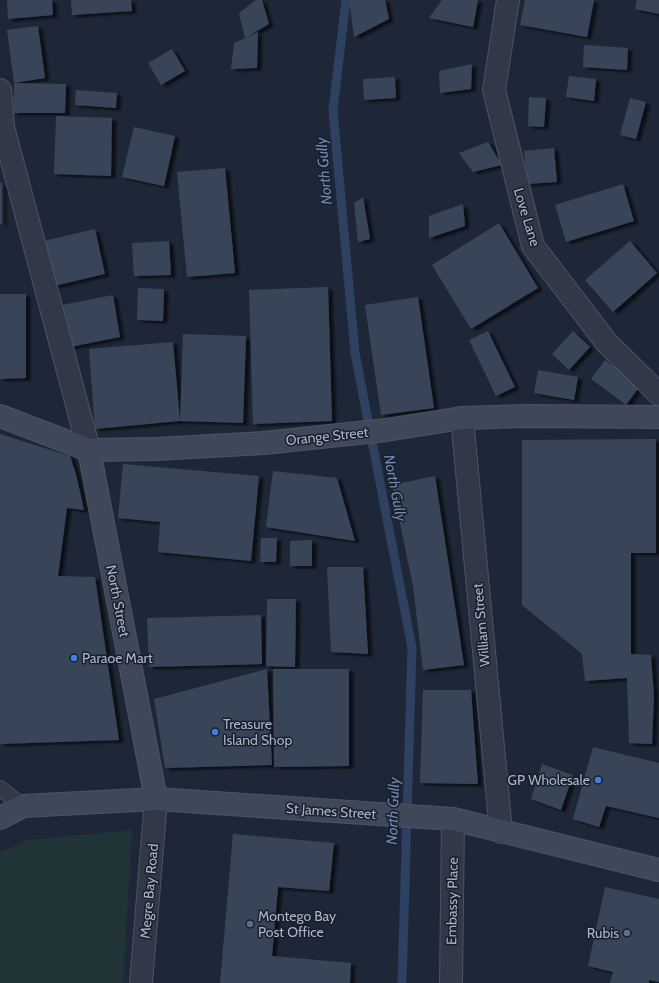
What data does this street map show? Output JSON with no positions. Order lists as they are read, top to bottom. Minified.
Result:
{"streets":{"street":["Love Lane","Orange Street","North Street","William Street","St James Street","Megre Bay Road","Embassy Place"]},"crossings":[["Orange Street","North Street"],["Orange Street","William Street"],["North Street","St James Street"],["North Street","Megre Bay Road"],["William Street","St James Street"],["St James Street","Megre Bay Road"],["St James Street","Embassy Place"]],"water":["North Gully"],"places":["Paraoe Mart","Treasure Island Shop","GP Wholesale","Montego Bay Post Office","Rubis"]}
